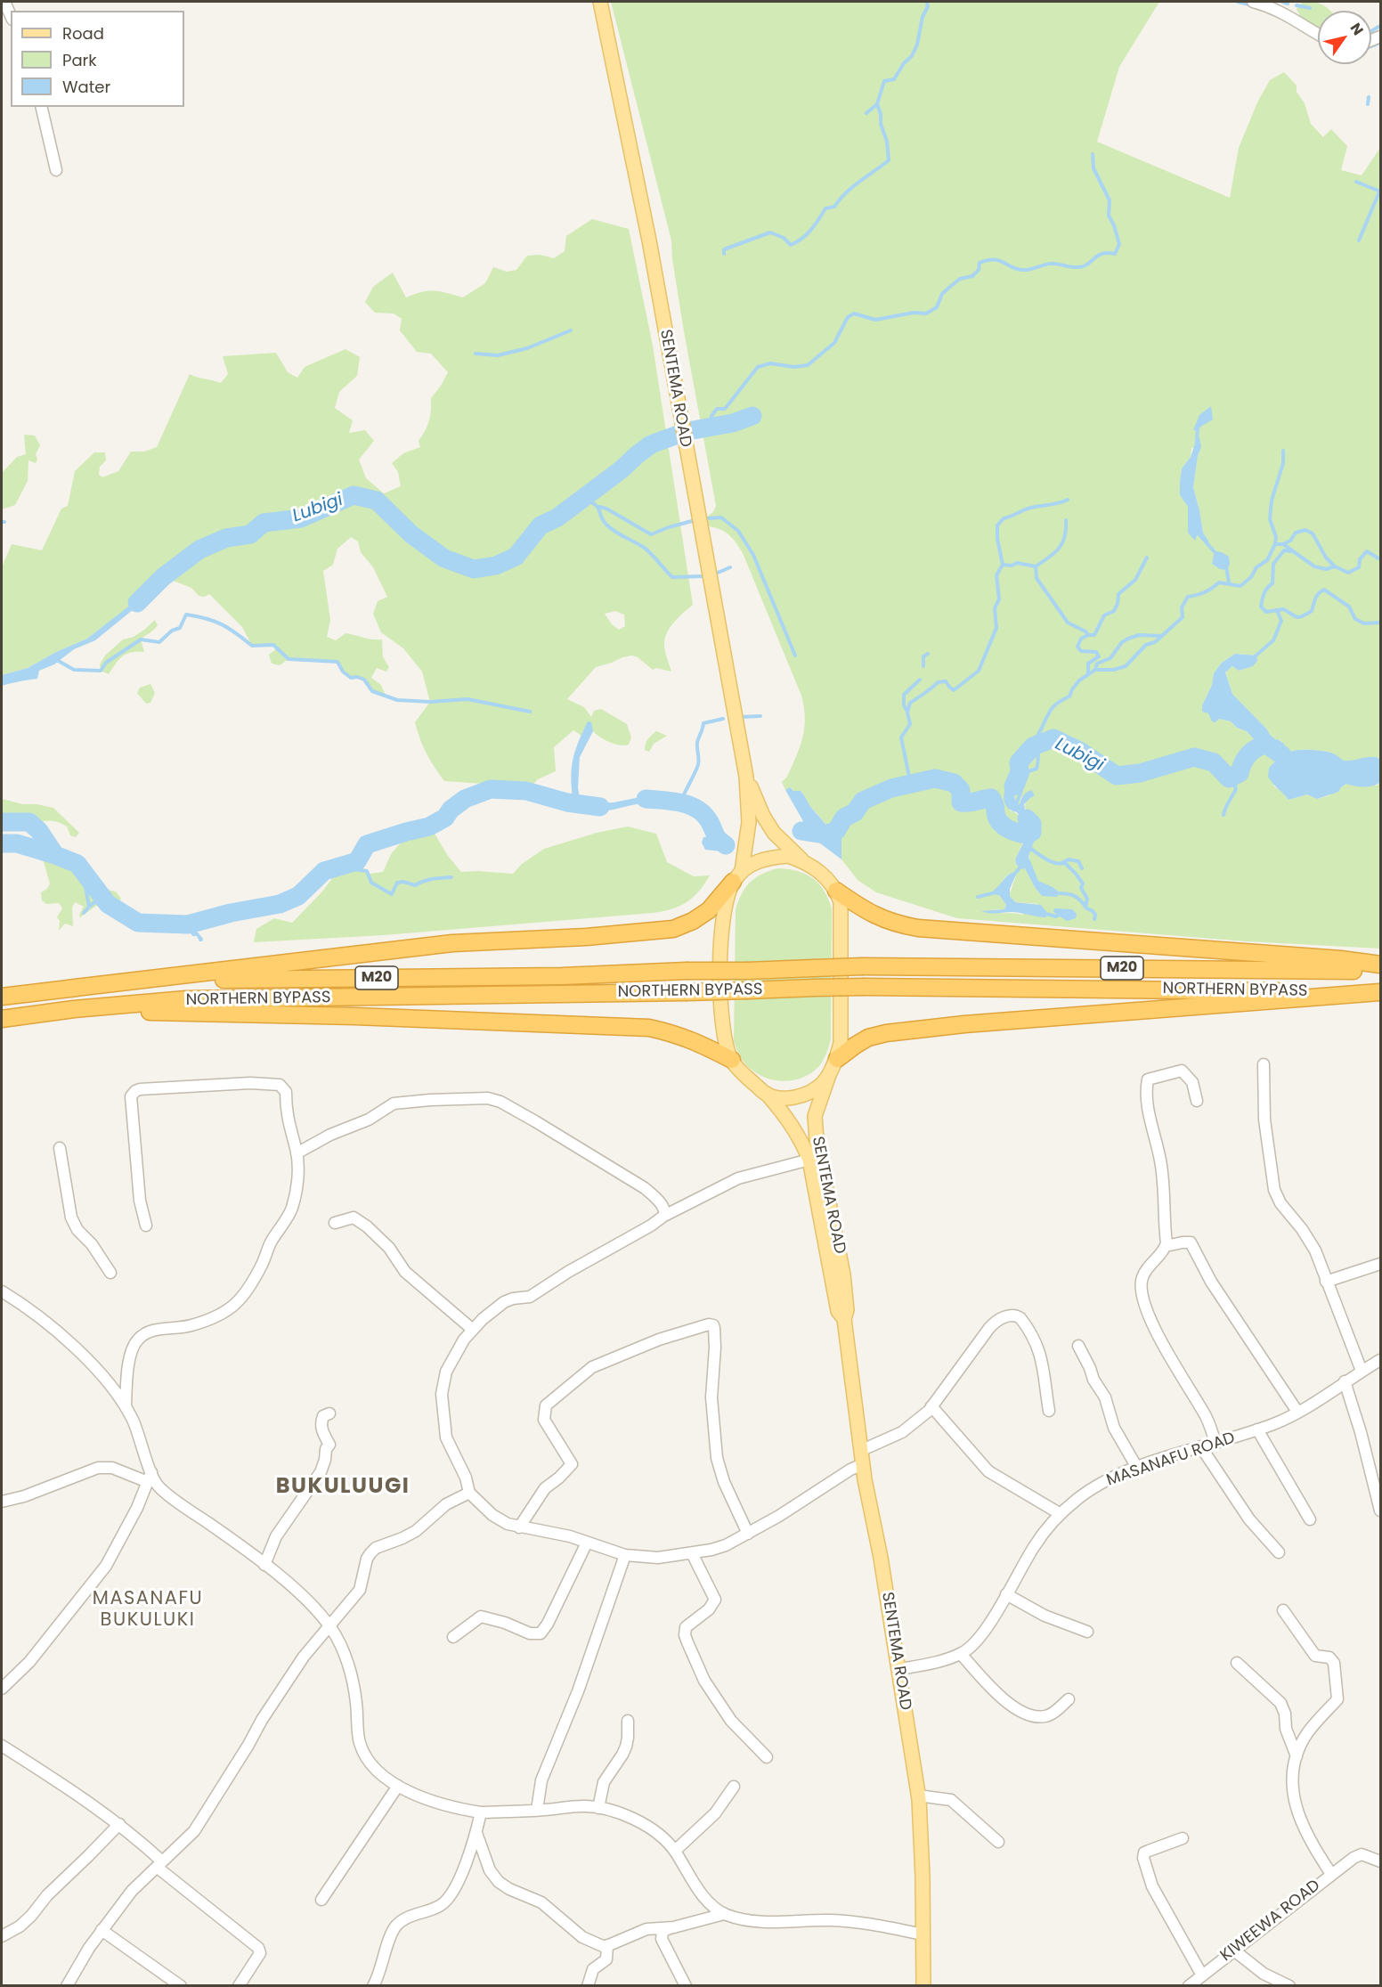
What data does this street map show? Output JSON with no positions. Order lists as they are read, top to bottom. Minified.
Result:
{"streets":{"highway":["M20","NORTHERN BYPASS"],"main road":["SENTEMA ROAD"],"street":["MASANAFU ROAD","KIWEEWA ROAD"]},"crossings":[["SENTEMA ROAD","MASANAFU ROAD"]],"districts":["BUKULUUGI","MASANAFU BUKULUKI"],"water":["Lubigi"],"legend":["Road","Park","Water"],"north":"top right"}
